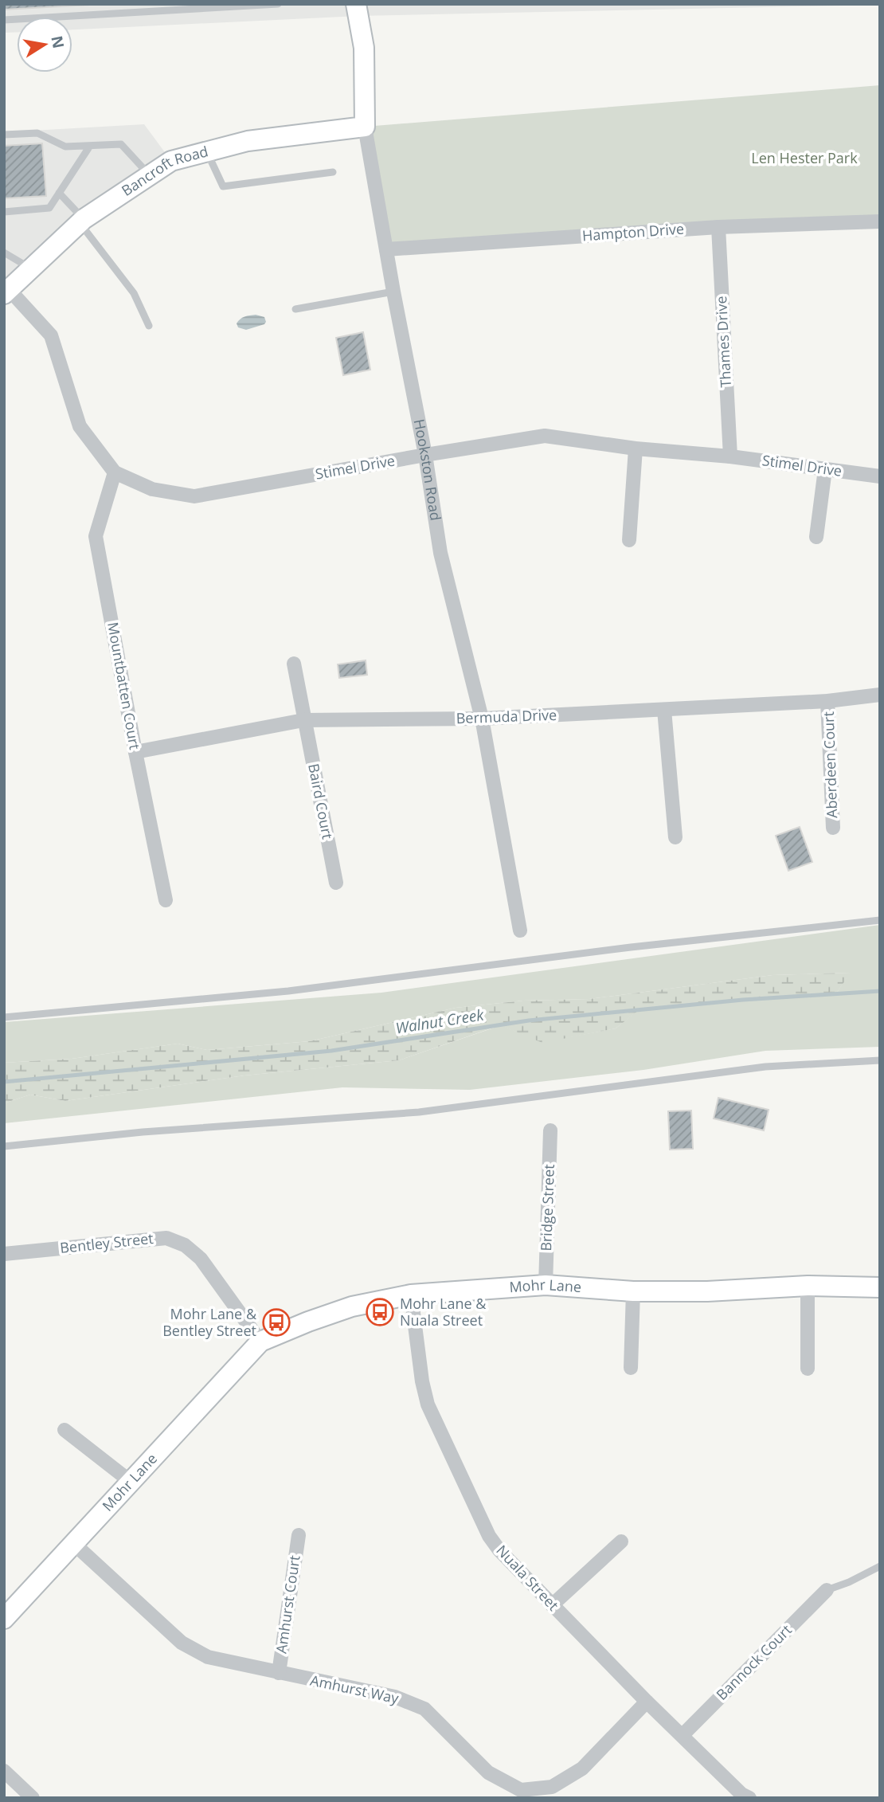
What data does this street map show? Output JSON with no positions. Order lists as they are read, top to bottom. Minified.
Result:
{"streets":{"street":["Bancroft Road","Hampton Drive","Thames Drive","Stimel Drive","Hookston Road","Mountbatten Court","Bermuda Drive","Aberdeen Court","Baird Court","Bridge Street","Bentley Street","Mohr Lane","Nuala Street","Amhurst Court","Bannock Court","Amhurst Way"]},"crossings":[["Bancroft Road","Stimel Drive"],["Bancroft Road","Hookston Road"],["Hampton Drive","Thames Drive"],["Hampton Drive","Hookston Road"],["Thames Drive","Stimel Drive"],["Stimel Drive","Hookston Road"],["Stimel Drive","Mountbatten Court"],["Hookston Road","Bermuda Drive"],["Mountbatten Court","Bermuda Drive"],["Bermuda Drive","Aberdeen Court"],["Bermuda Drive","Baird Court"],["Bridge Street","Mohr Lane"],["Bentley Street","Mohr Lane"],["Mohr Lane","Nuala Street"],["Mohr Lane","Amhurst Way"],["Nuala Street","Bannock Court"],["Nuala Street","Amhurst Way"],["Amhurst Court","Amhurst Way"]],"water":["Walnut Creek"],"parks":["Len Hester Park"],"places":{"bus stop":["Mohr Lane & Nuala Street","Mohr Lane & Bentley Street"]},"north":"right"}
